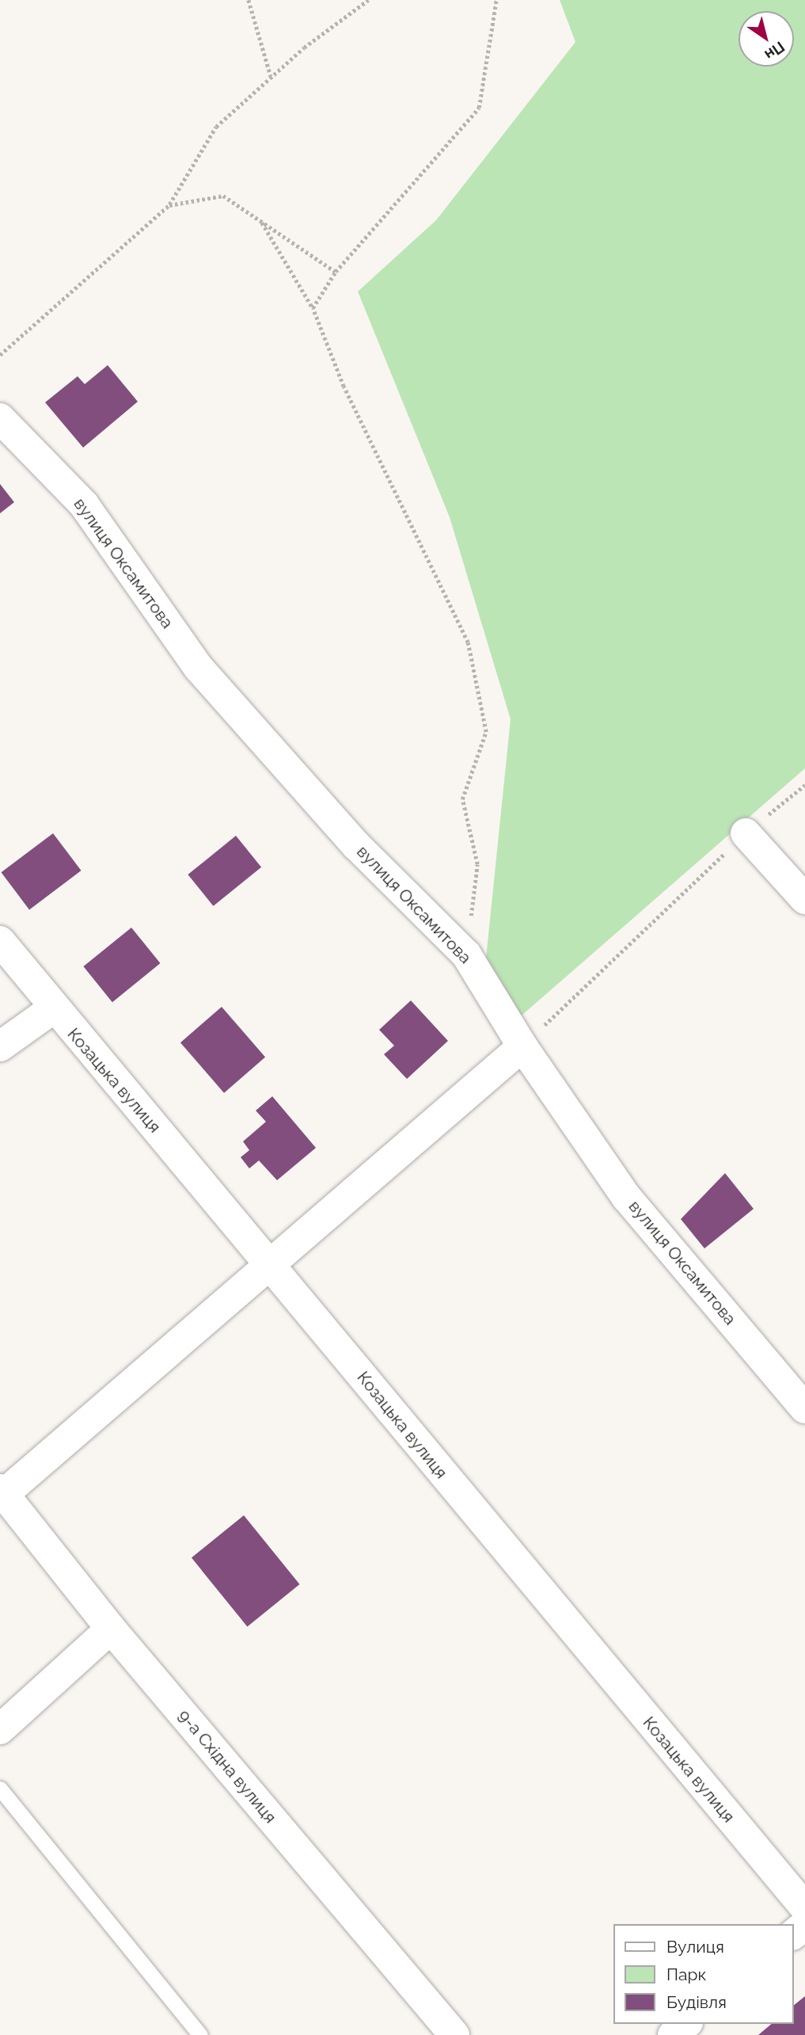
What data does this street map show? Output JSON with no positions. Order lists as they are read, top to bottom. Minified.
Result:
{"streets":{"street":["вулиця Оксамитова","Козацька вулиця","9-а Східна вулиця"]},"legend":["Вулиця","Парк","Будівля"],"north":"bottom right"}
